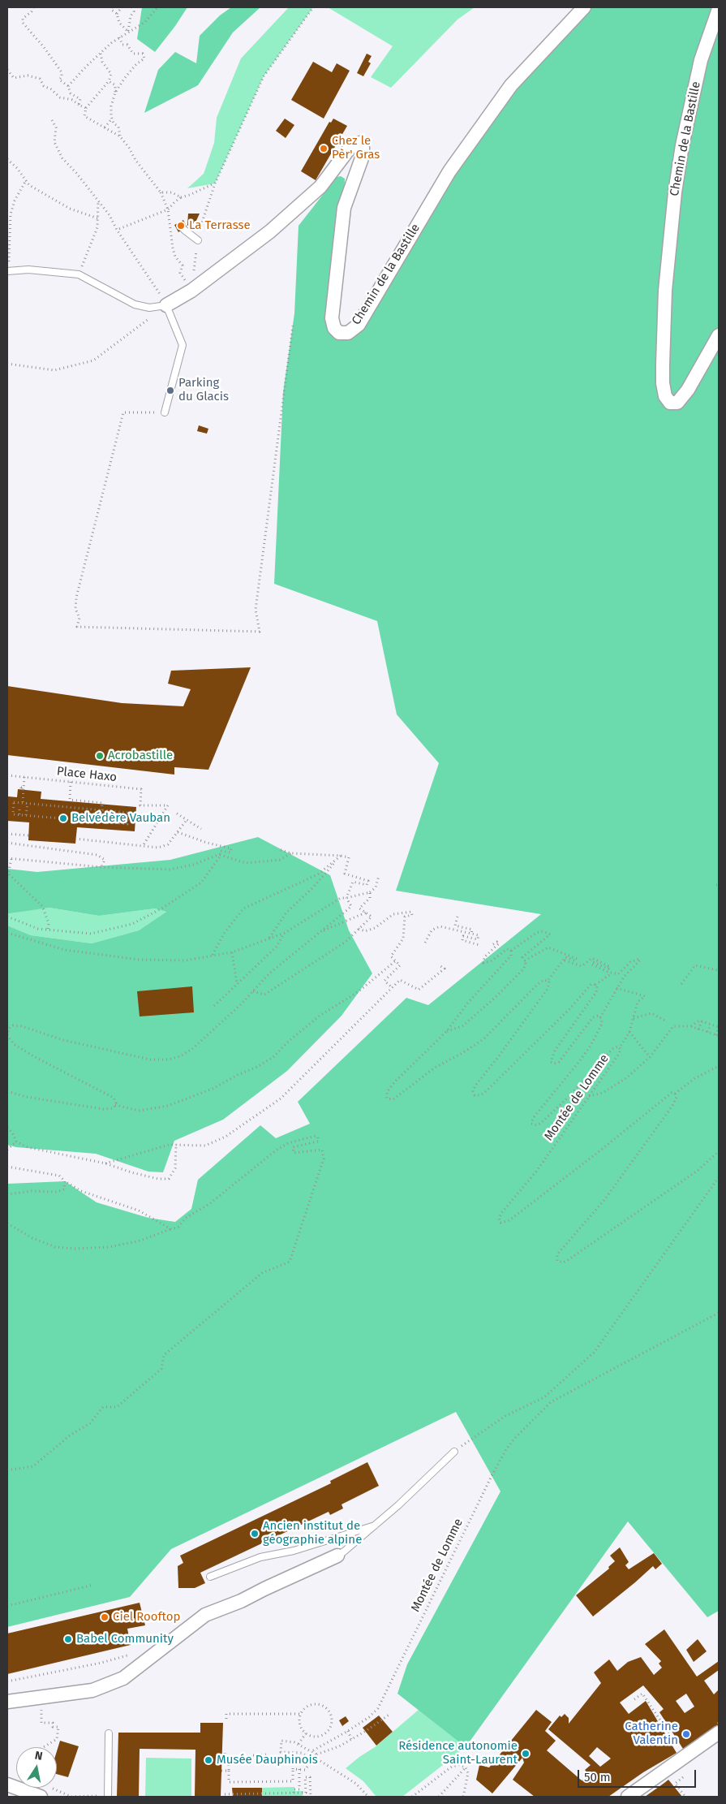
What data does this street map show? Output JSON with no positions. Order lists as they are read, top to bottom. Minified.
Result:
{"streets":{"street":["Chemin de la Bastille"],"path":["Place Haxo","Montée de Lomme"]},"places":["Chez le Pèr' Gras","La Terrasse","Parking du Glacis","Acrobastille","Belvédère Vauban","Ancien institut de géographie alpine","Ciel Rooftop","Babel Community","Catherine Valentin","Résidence autonomie Saint-Laurent","Musée Dauphinois"],"scale_bar":"50 m","north":"top"}
